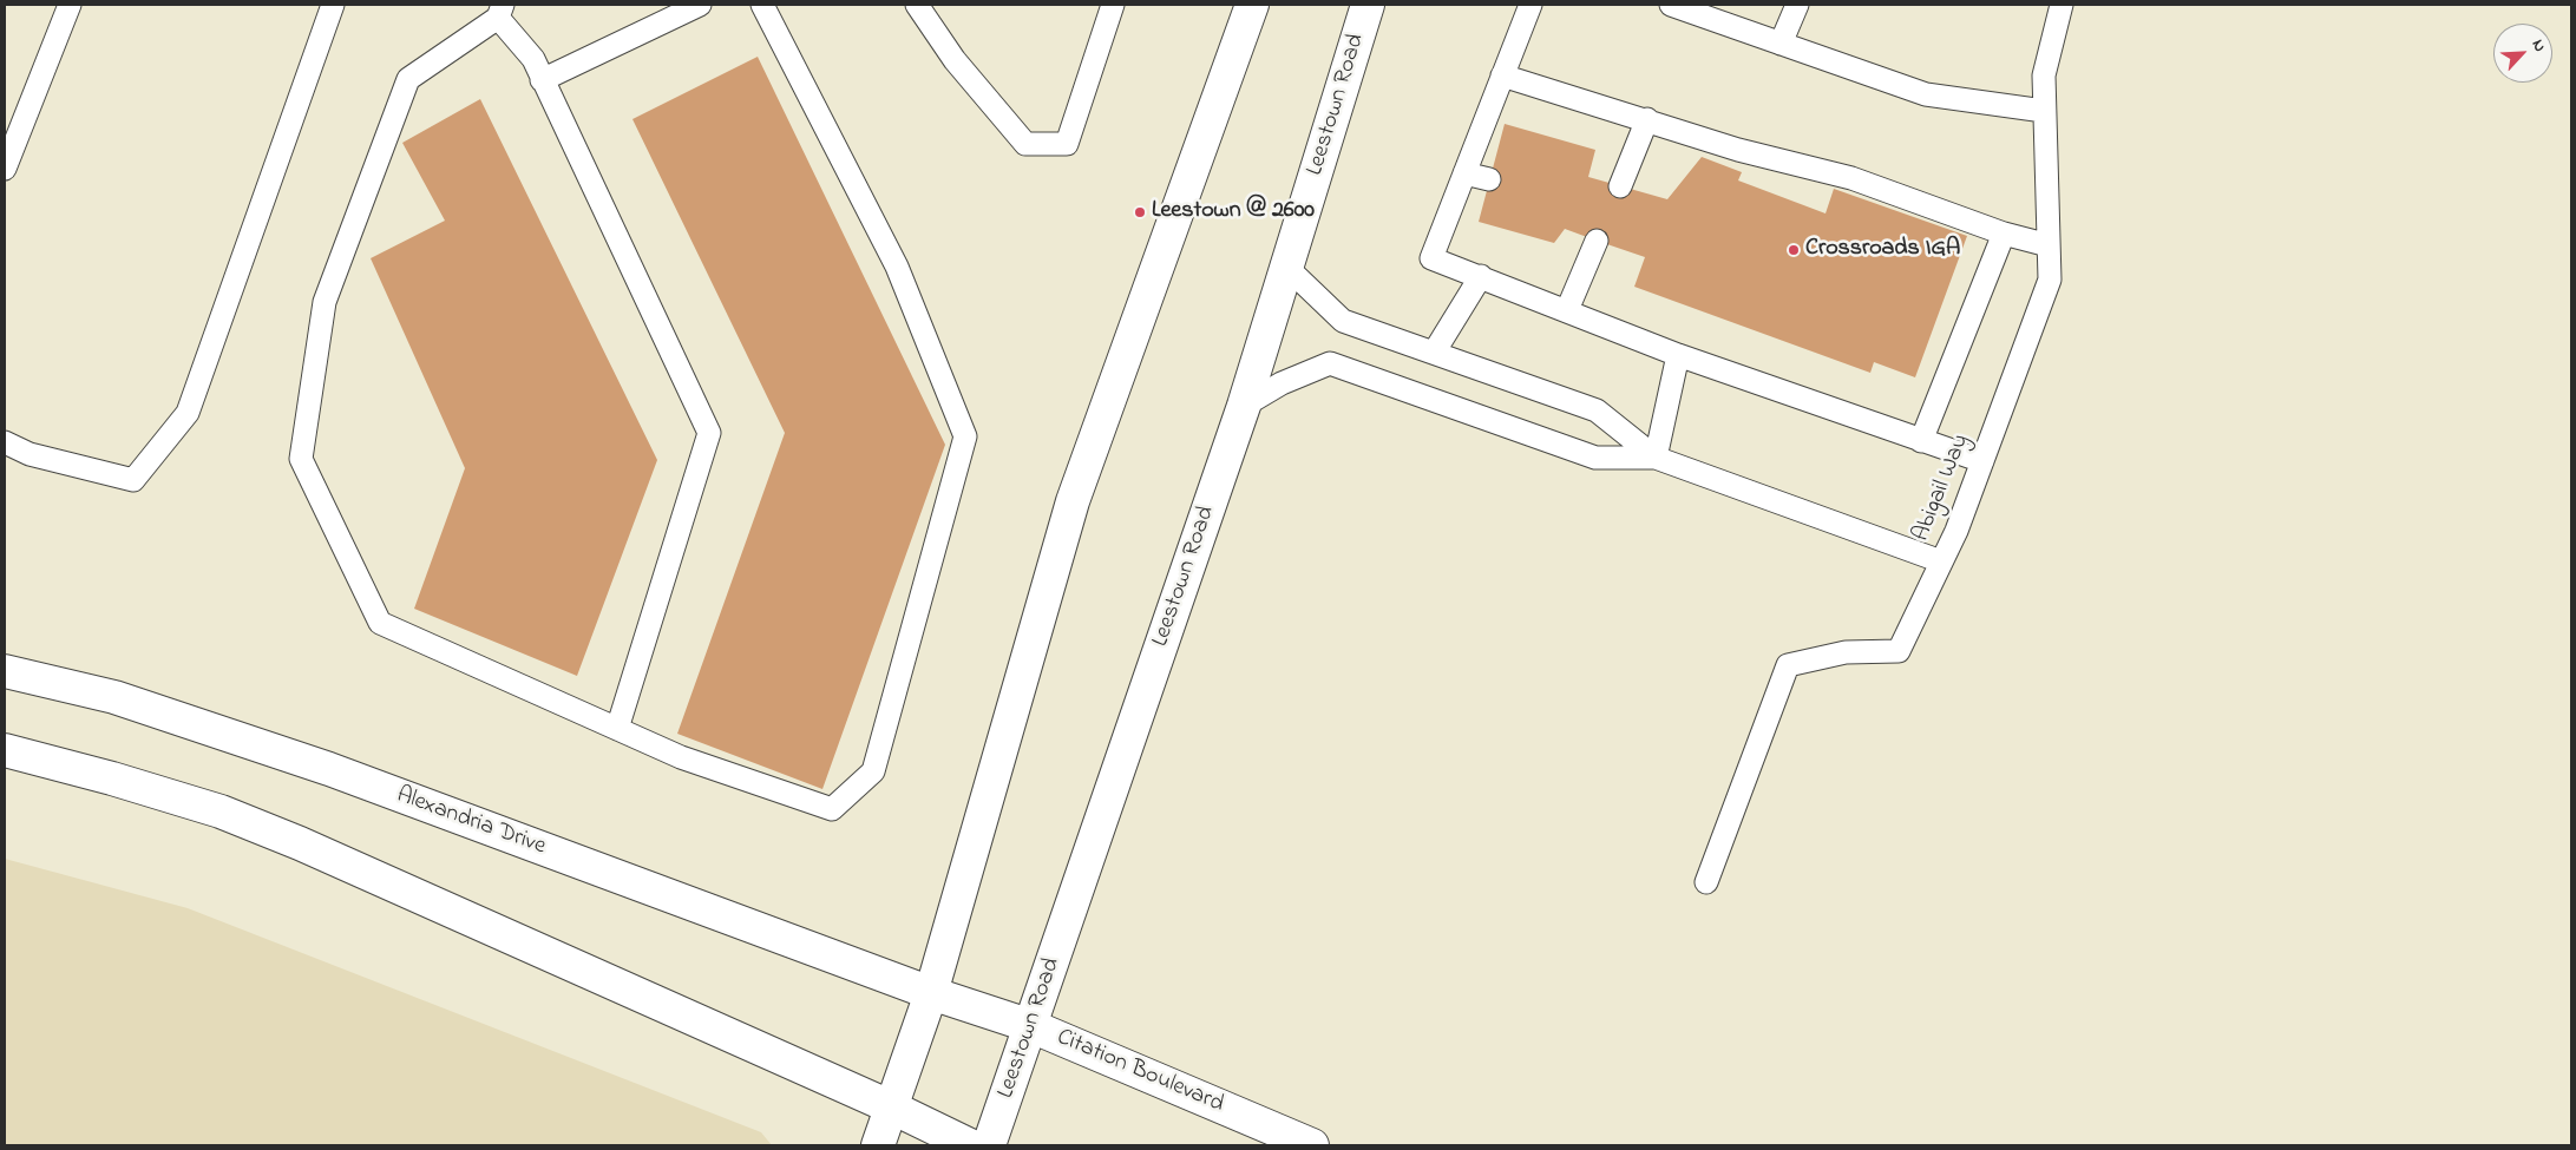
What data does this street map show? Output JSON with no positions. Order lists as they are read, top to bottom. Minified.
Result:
{"streets":{"main road":["Leestown Road","Alexandria Drive","Citation Boulevard"],"lane":["Abigail Way"]},"crossings":[["Leestown Road","Citation Boulevard"],["Alexandria Drive","Citation Boulevard"]],"places":["Leestown @ 2600","Crossroads IGA"],"north":"top right"}
